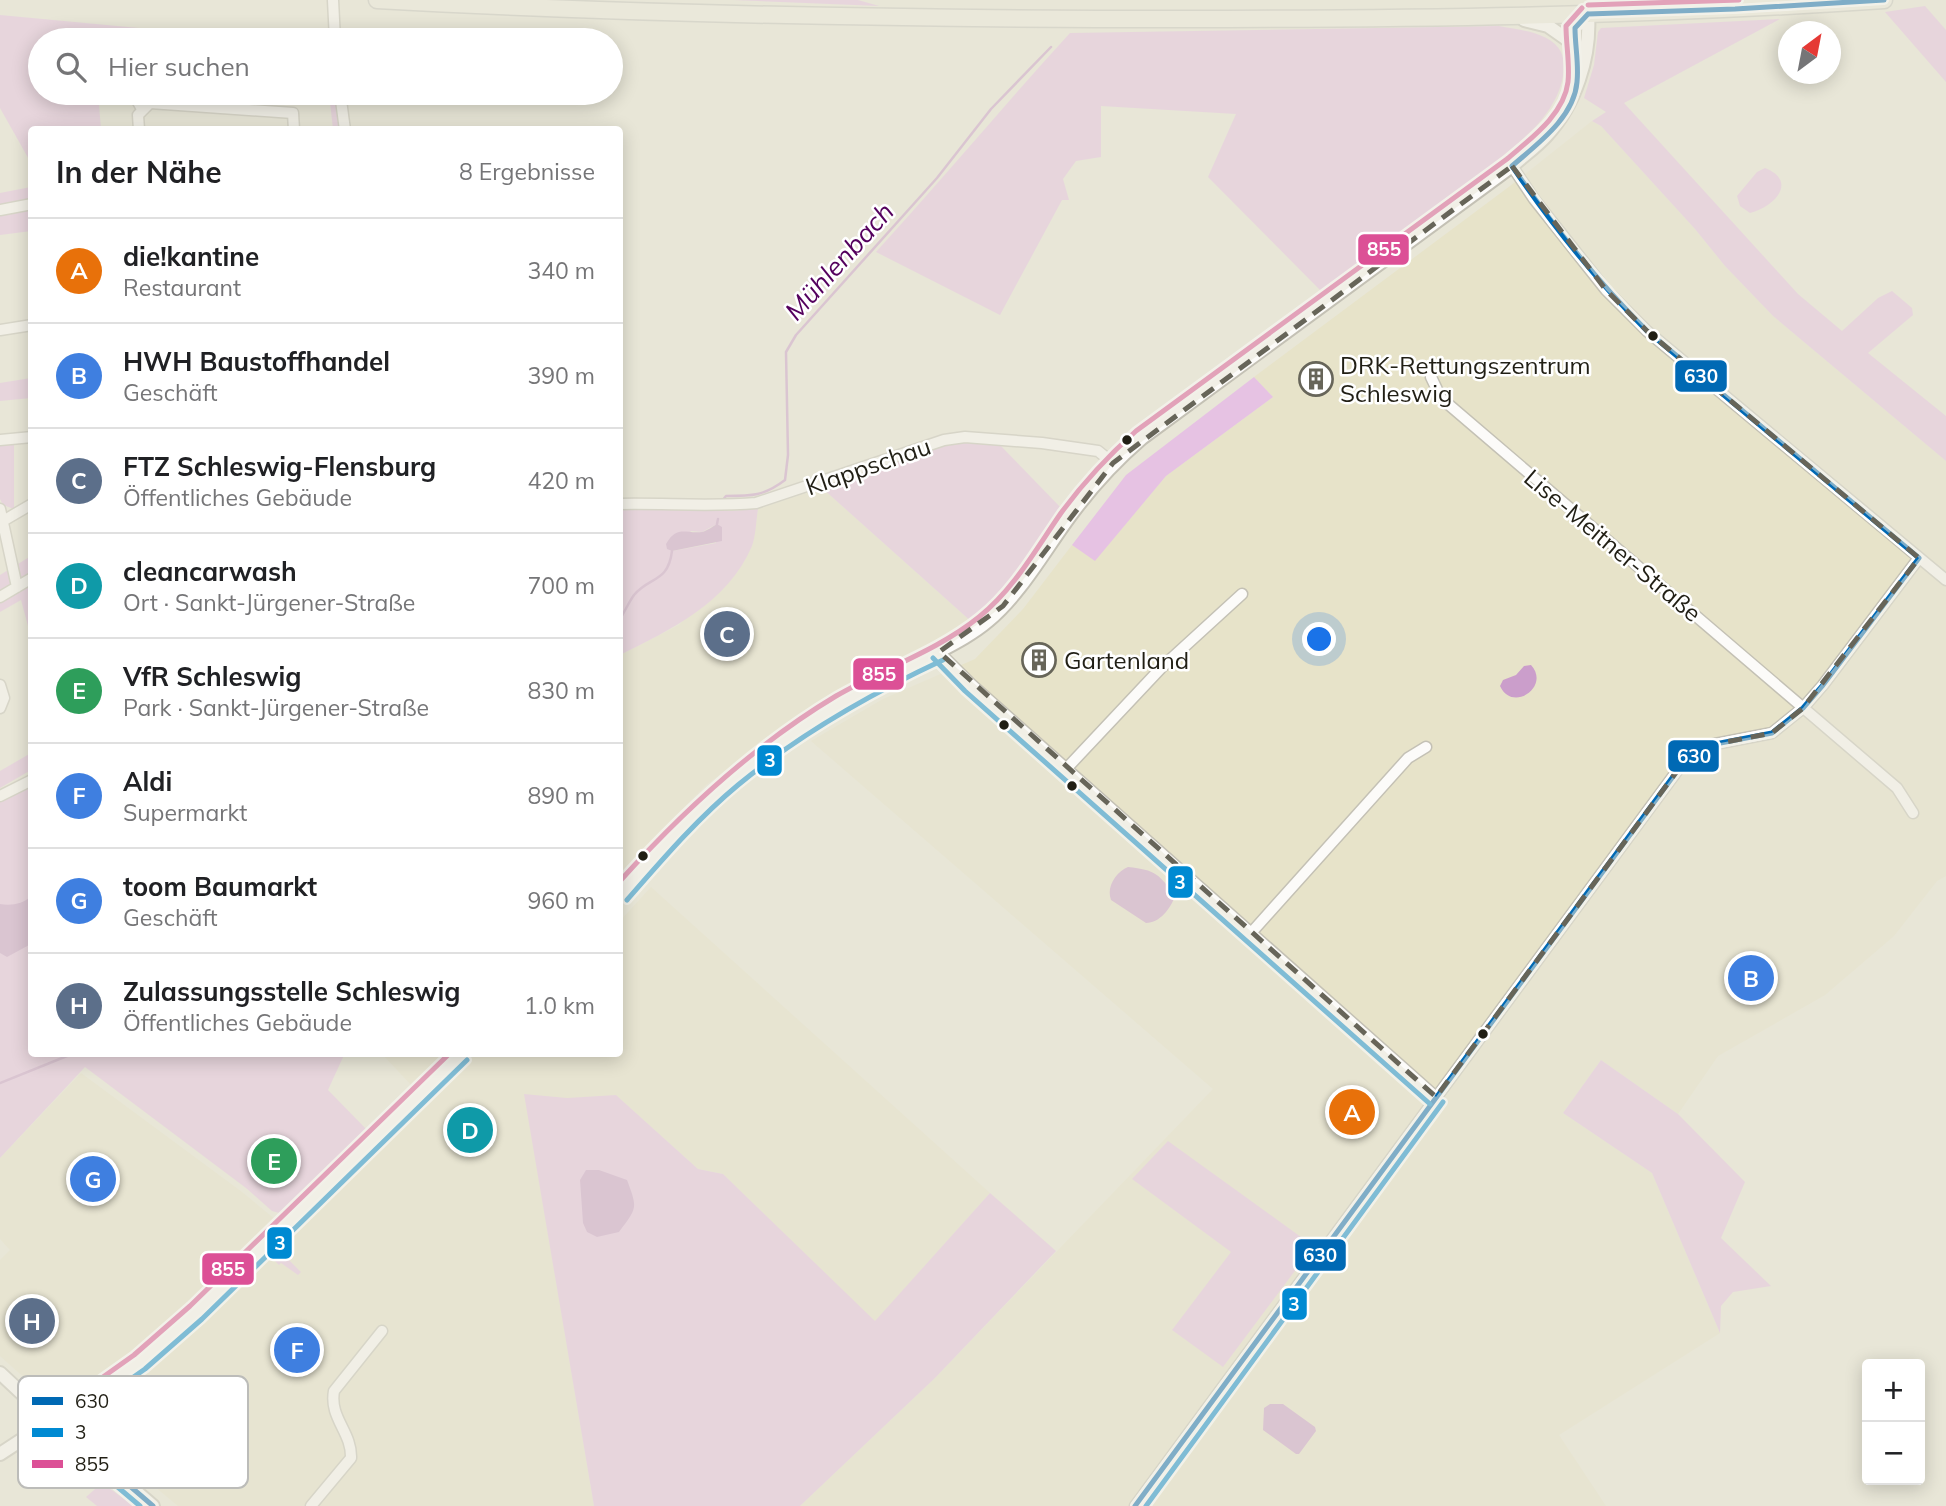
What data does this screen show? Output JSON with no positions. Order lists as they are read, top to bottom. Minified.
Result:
{"streets":{"street":["Klappschau","Lise-Meitner-Straße"]},"water":["Mühlenbach"],"places":{"building":["DRK-Rettungszentrum Schleswig","Gartenland"]},"lines":["transit line 630","transit line 855","transit line 3"],"legend":["630","3","855"],"north":"top right","page":{"search":"Hier suchen","heading":["In der Nähe","8 Ergebnisse"],"list":[{"mark":"A","name":"die!kantine","note":"Restaurant","value":"340 m"},{"mark":"B","name":"HWH Baustoffhandel","note":"Geschäft","value":"390 m"},{"mark":"C","name":"FTZ Schleswig-Flensburg","note":"Öffentliches Gebäude","value":"420 m"},{"mark":"D","name":"cleancarwash","note":"Ort · Sankt-Jürgener-Straße","value":"700 m"},{"mark":"E","name":"VfR Schleswig","note":"Park · Sankt-Jürgener-Straße","value":"830 m"},{"mark":"F","name":"Aldi","note":"Supermarkt","value":"890 m"},{"mark":"G","name":"toom Baumarkt","note":"Geschäft","value":"960 m"},{"mark":"H","name":"Zulassungsstelle Schleswig","note":"Öffentliches Gebäude","value":"1.0 km"}],"pins":["C","B","A","D","E","G","H","F"],"map_buttons":["+","−"]}}
